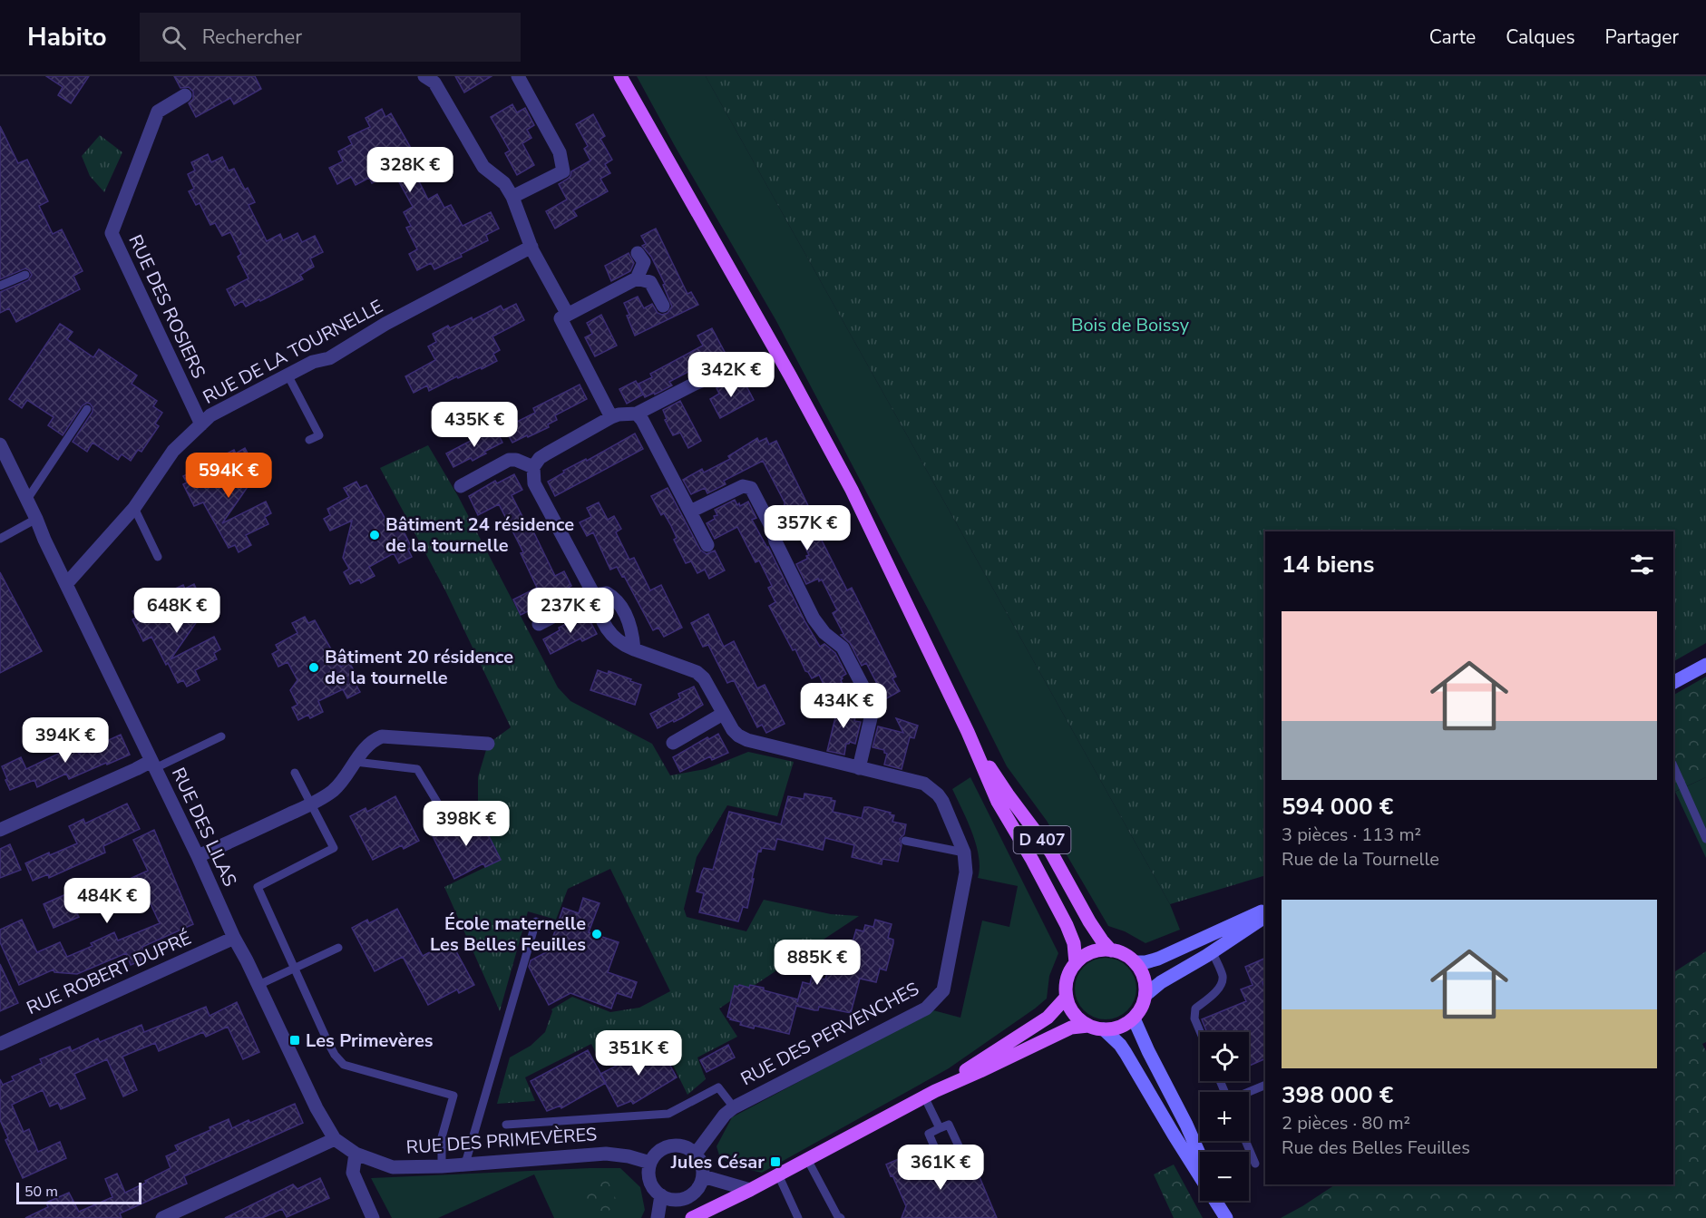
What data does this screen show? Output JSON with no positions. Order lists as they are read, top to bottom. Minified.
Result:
{"streets":{"main road":["D 407"],"street":["RUE DES ROSIERS","RUE DE LA TOURNELLE","RUE DES LILAS","RUE ROBERT DUPRÉ","RUE DES PERVENCHES","RUE DES PRIMEVÈRES"]},"crossings":[["RUE DES ROSIERS","RUE DE LA TOURNELLE"],["RUE DE LA TOURNELLE","RUE DES LILAS"],["RUE DES LILAS","RUE ROBERT DUPRÉ"],["RUE DES LILAS","RUE DES PRIMEVÈRES"],["RUE DES PERVENCHES","RUE DES PRIMEVÈRES"]],"parks":["Bois de Boissy"],"places":{"other":["Bâtiment 24 résidence de la tournelle","Bâtiment 20 résidence de la tournelle","École maternelle Les Belles Feuilles"],"transit":["Les Primevères","Jules César"]},"scale_bar":"50 m","page":{"header":"Habito","search":"Rechercher","nav":["Carte","Calques","Partager"],"price":["328K €","342K €","435K €","594K €","357K €","648K €","237K €","434K €","394K €","398K €","484K €","885K €","351K €","361K €"],"heading":"14 biens","list":[{"name":"594 000 €","note":"3 pièces · 113 m² · Rue de la Tournelle"},{"name":"398 000 €","note":"2 pièces · 80 m² · Rue des Belles Feuilles"}],"map_buttons":["+","−"],"scale":"50 m"}}
